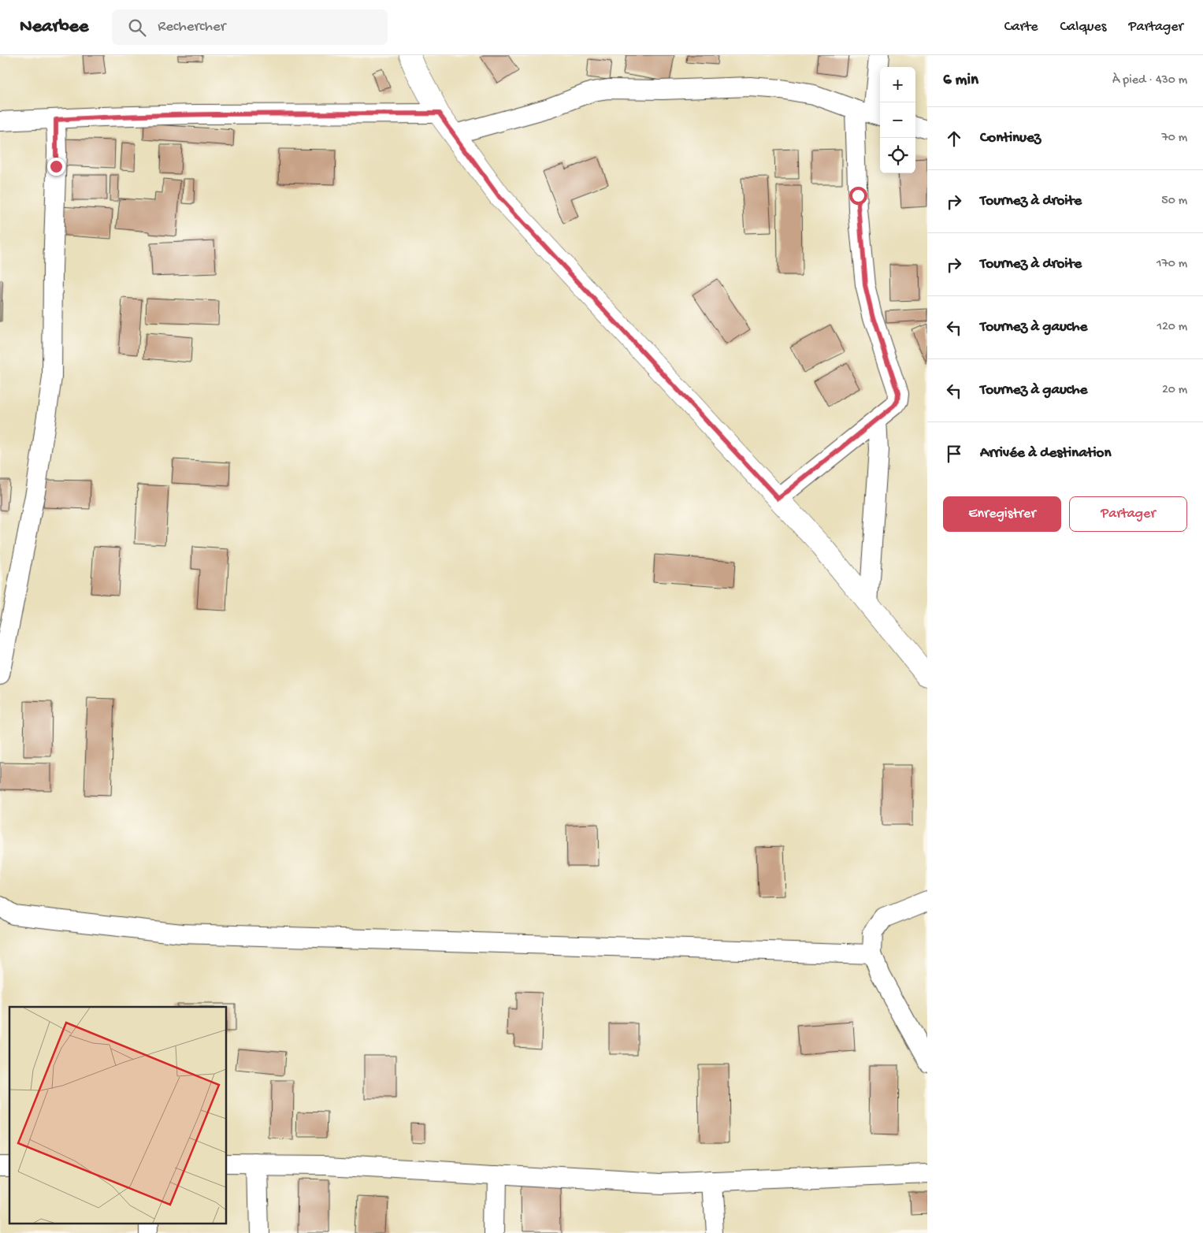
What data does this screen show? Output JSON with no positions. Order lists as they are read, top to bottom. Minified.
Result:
{"page":{"header":"Nearbee","search":"Rechercher","nav":["Carte","Calques","Partager"],"heading":["6 min","À pied · 430 m"],"map_buttons":["+","−"],"list":[["Continuez","70 m"],["Tournez à droite","50 m"],["Tournez à droite","170 m"],["Tournez à gauche","120 m"],["Tournez à gauche","20 m"],"Arrivée à destination"],"buttons":["Enregistrer","Partager"]}}
